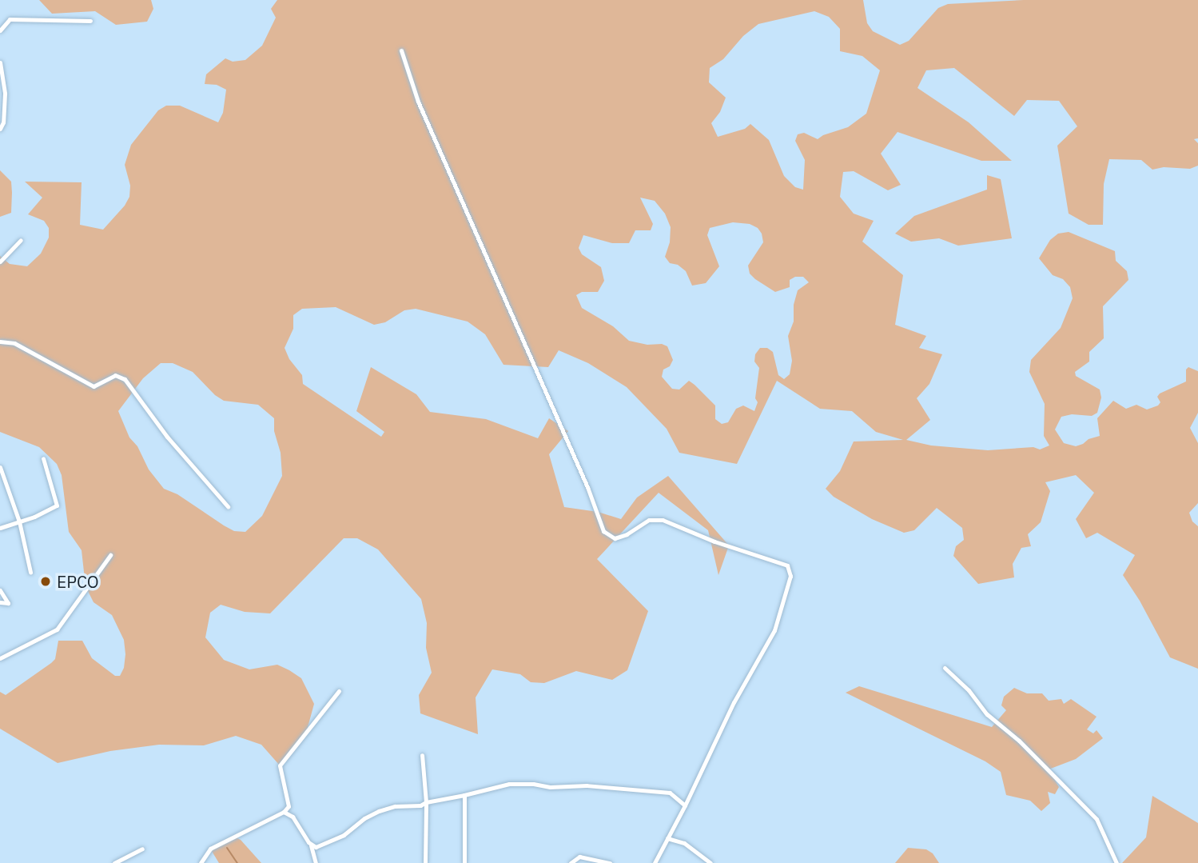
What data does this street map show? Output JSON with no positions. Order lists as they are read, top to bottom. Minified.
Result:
{"places":["EPCO"]}
